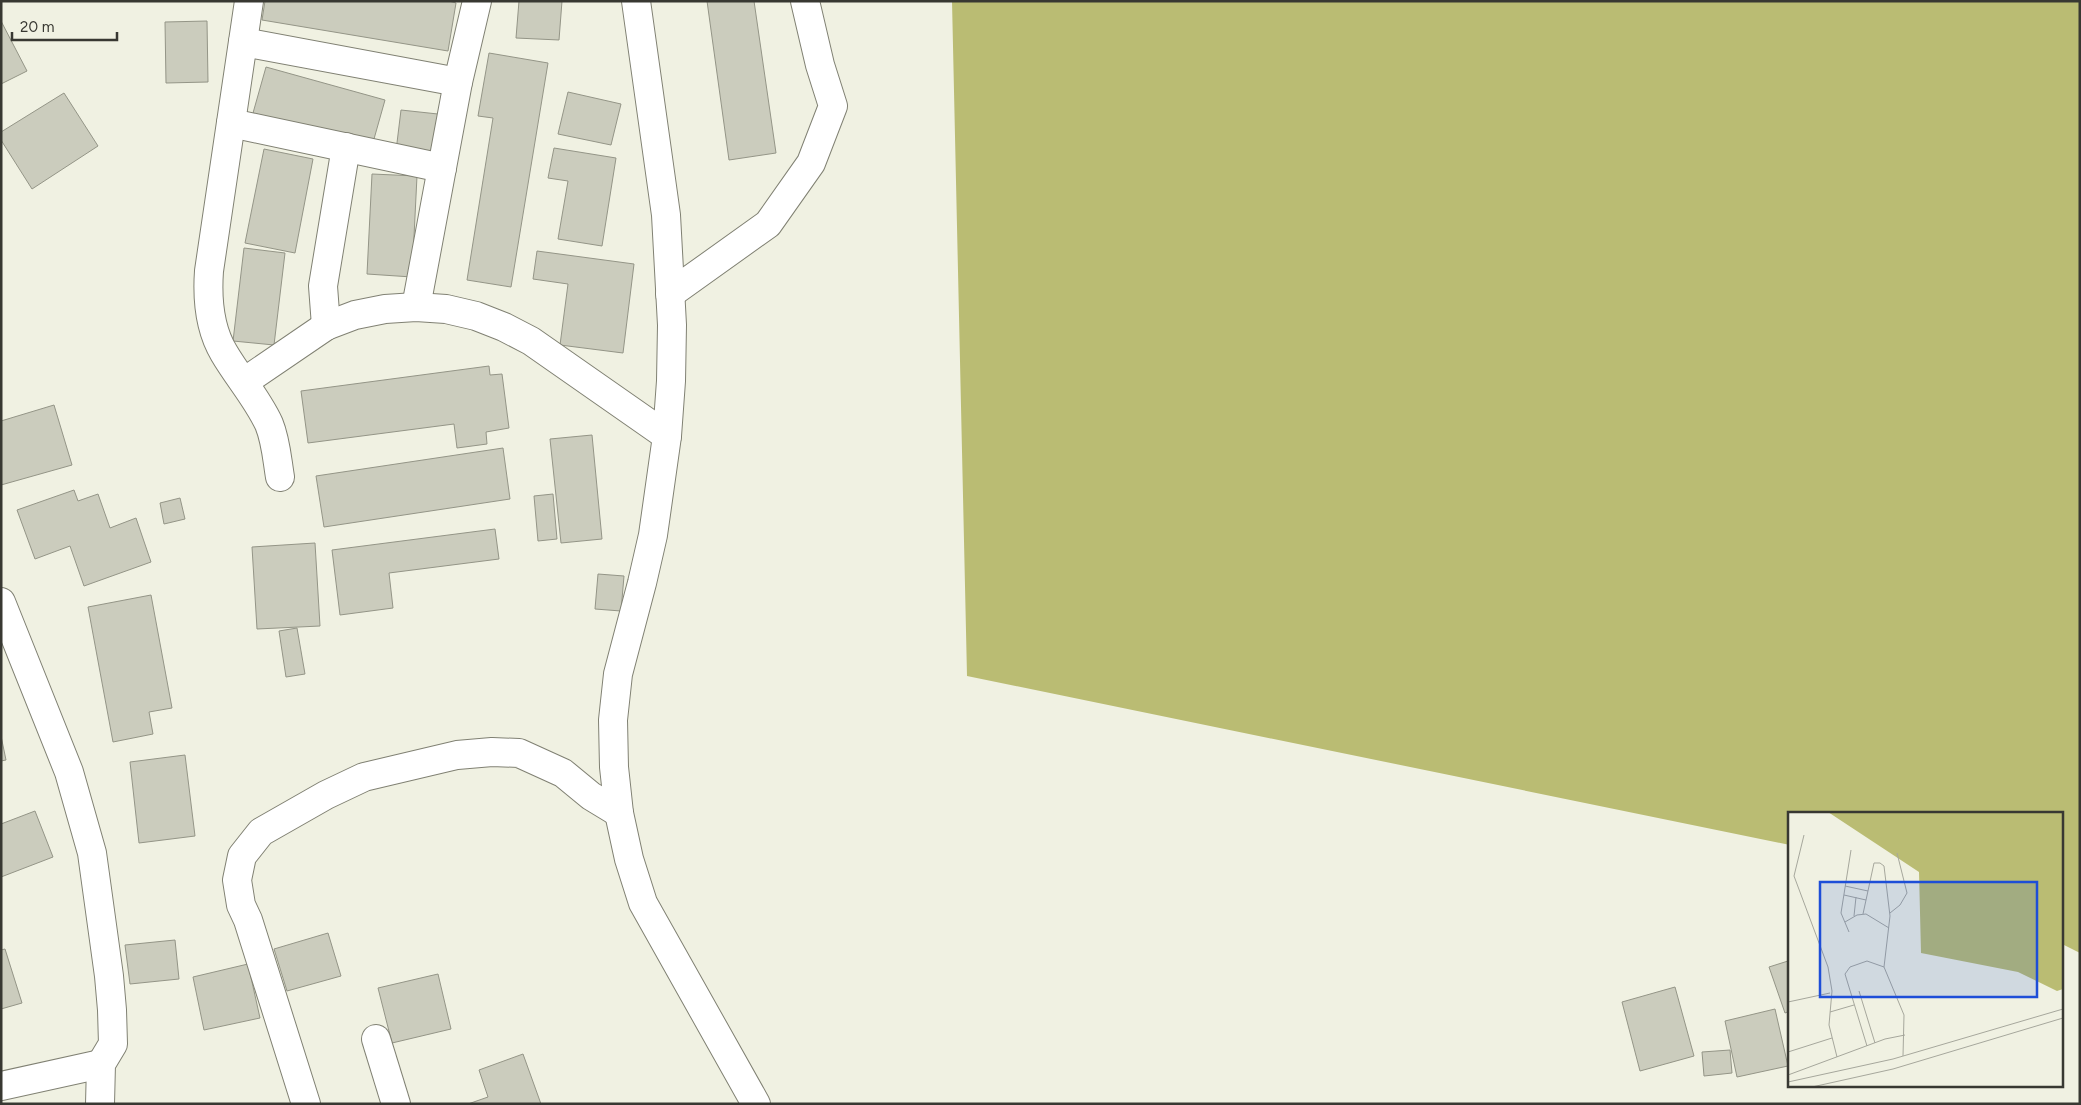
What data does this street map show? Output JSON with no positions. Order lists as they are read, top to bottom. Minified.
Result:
{"scale_bar":"20 m"}
